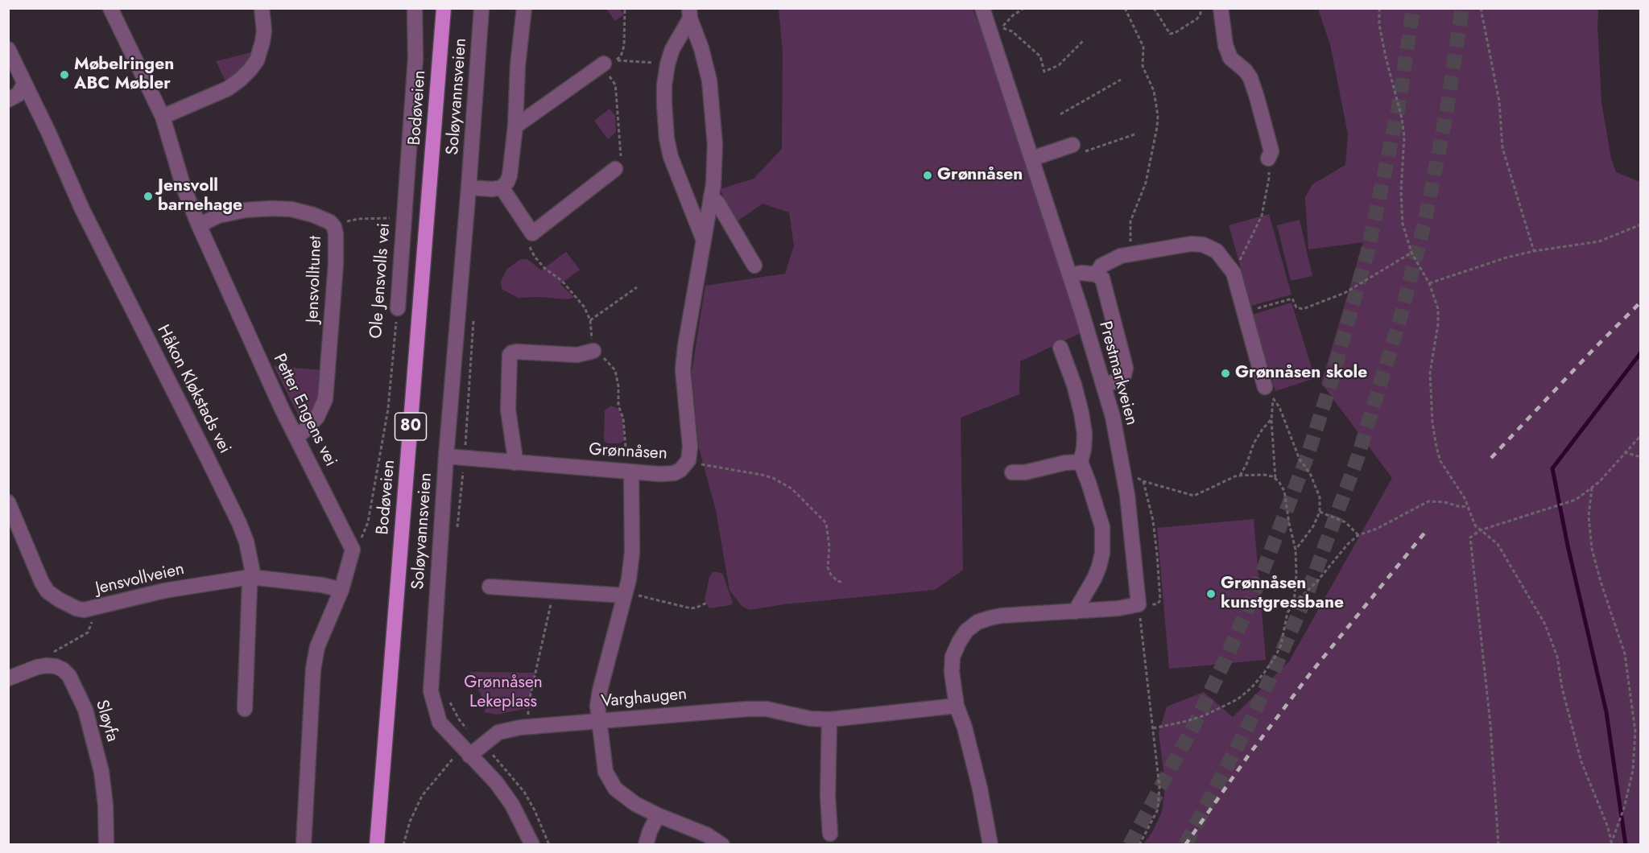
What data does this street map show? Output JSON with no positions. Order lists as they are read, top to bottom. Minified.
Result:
{"streets":{"main road":["Bodøveien","80"],"street":["Soløyvannsveien","Jensvolltunet","Ole Jensvolls vei","Prestmarkveien","Håkon Kløkstads vei","Petter Engens vei","Grønnåsen","Jensvollveien","Varghaugen","Sløyfa"]},"crossings":[["Soløyvannsveien","Grønnåsen"],["Soløyvannsveien","Varghaugen"],["Jensvolltunet","Petter Engens vei"],["Ole Jensvolls vei","Petter Engens vei"],["Håkon Kløkstads vei","Jensvollveien"]],"parks":["Grønnåsen Lekeplass"],"places":["Møbelringen ABC Møbler","Grønnåsen","Jensvoll barnehage","Grønnåsen skole","Grønnåsen kunstgressbane"]}
